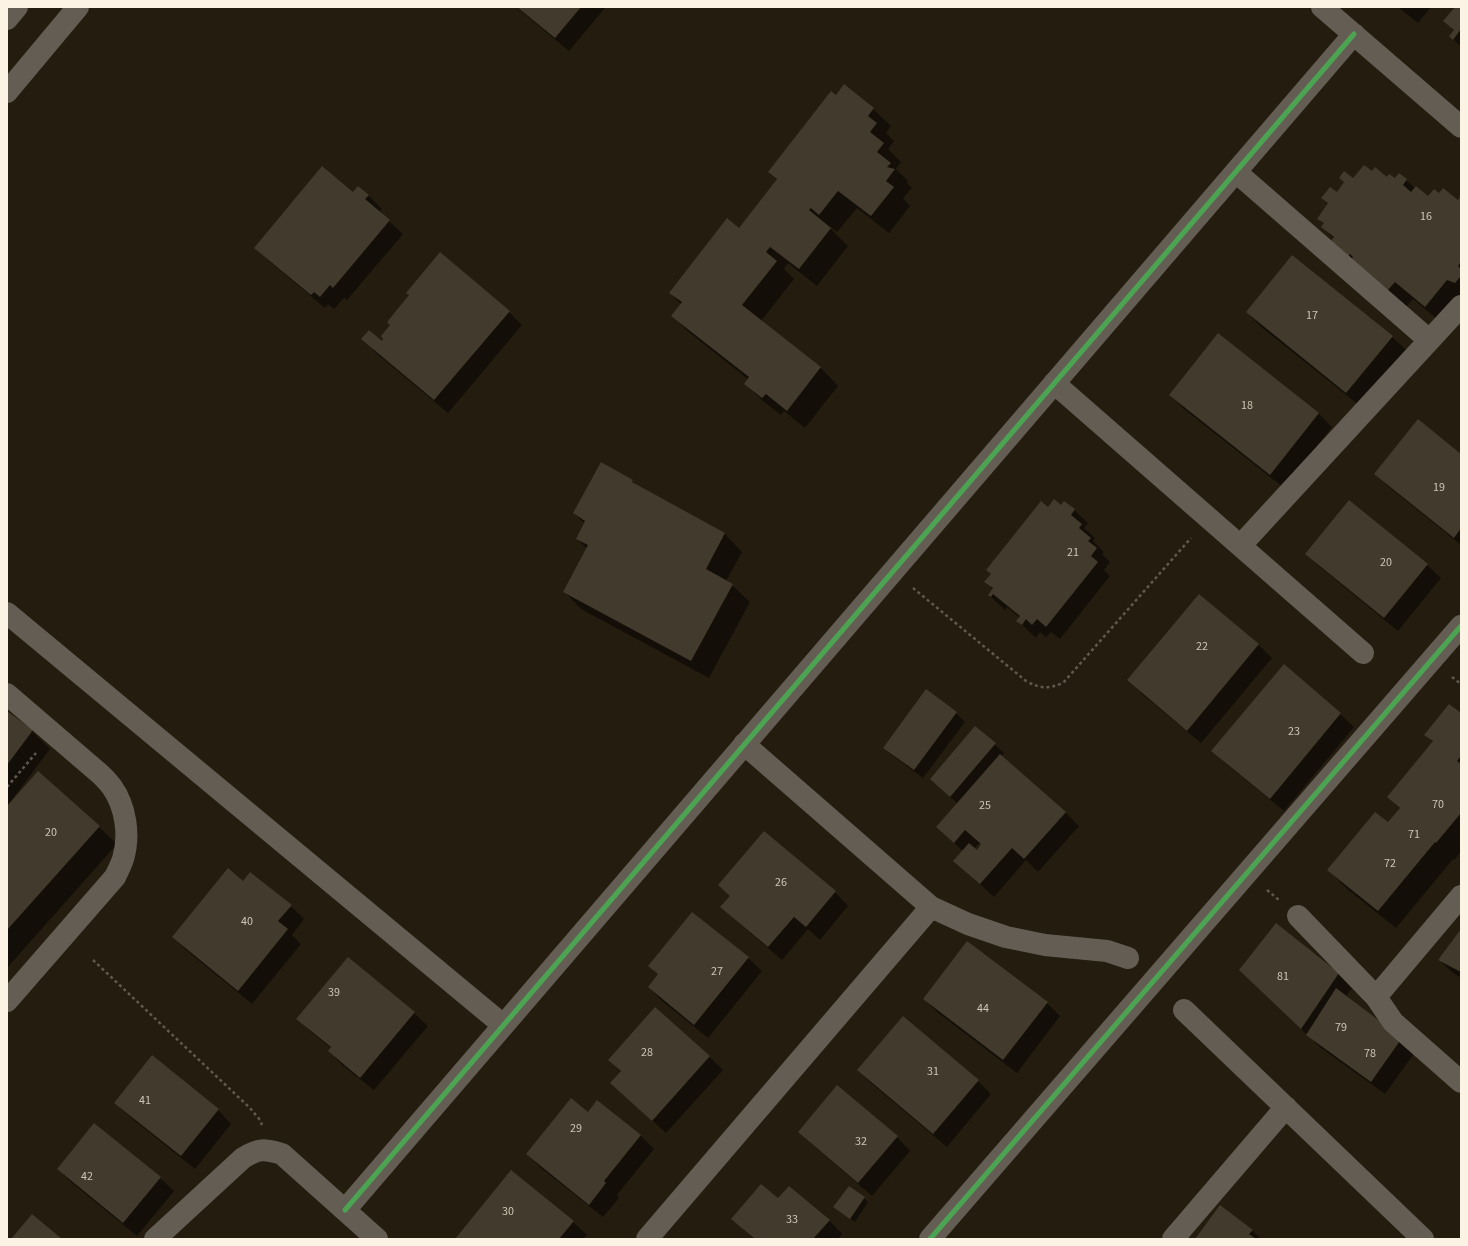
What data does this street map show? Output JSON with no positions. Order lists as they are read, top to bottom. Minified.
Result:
{"house_numbers":["16","17","18","19","21","20","22","23","70","25","20","71","72","26","40","27","81","39","44","79","28","78","31","41","29","32","42","30","33"]}
